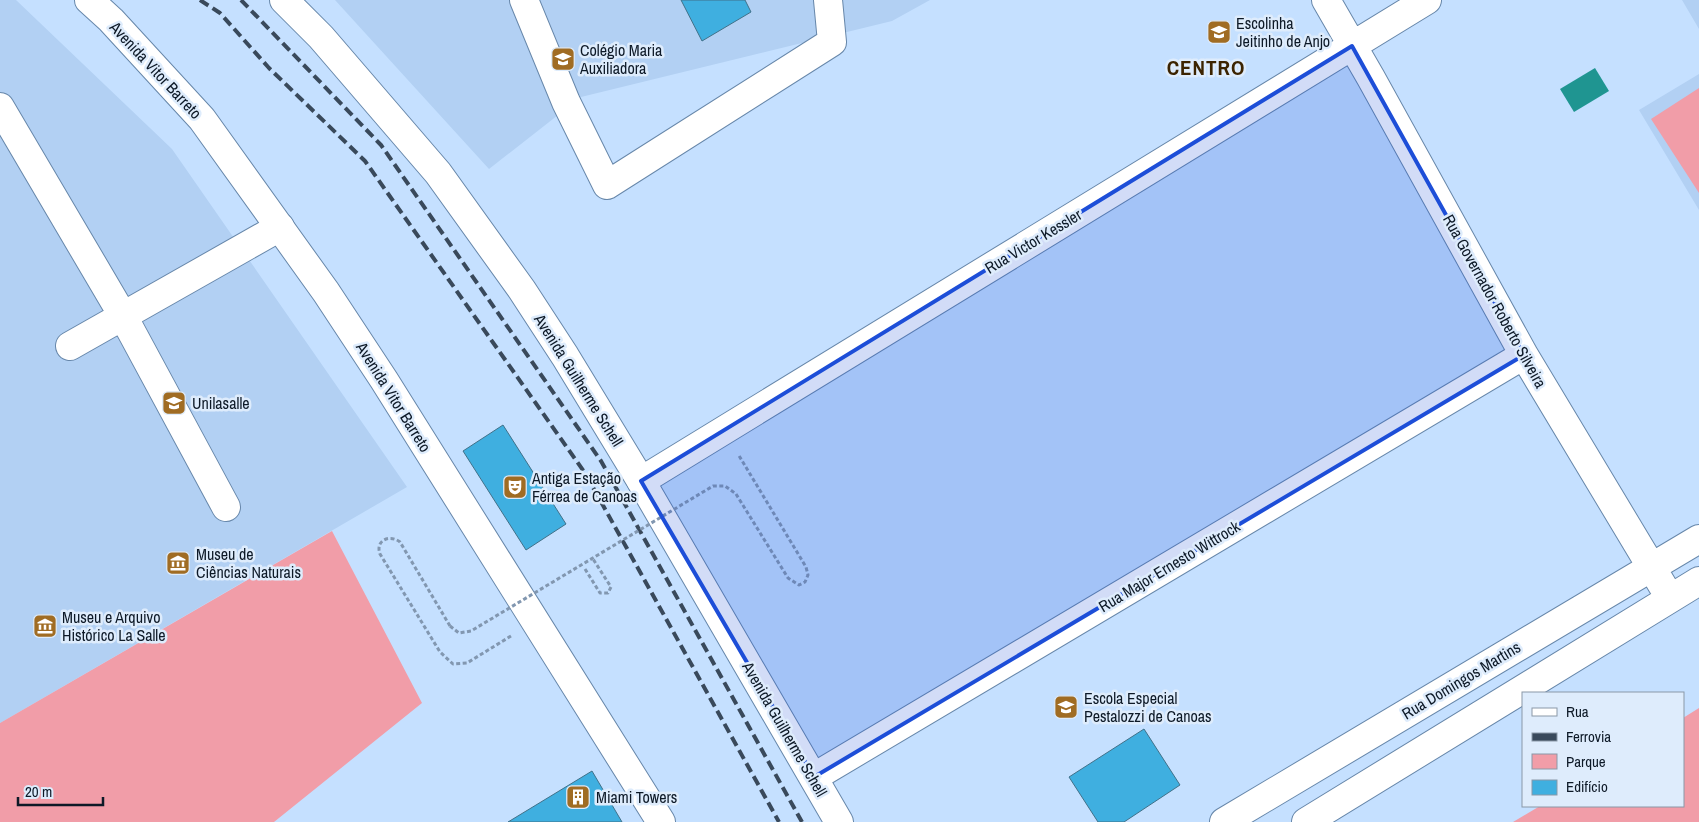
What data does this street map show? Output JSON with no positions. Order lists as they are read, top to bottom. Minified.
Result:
{"streets":{"street":["Avenida Vitor Barreto","Rua Victor Kessler","Rua Governador Roberto Silveira","Avenida Guilherme Schell","Rua Major Ernesto Wittrock","Rua Domingos Martins"]},"crossings":[["Rua Victor Kessler","Rua Governador Roberto Silveira"],["Rua Victor Kessler","Avenida Guilherme Schell"],["Rua Governador Roberto Silveira","Rua Major Ernesto Wittrock"],["Rua Governador Roberto Silveira","Rua Domingos Martins"],["Avenida Guilherme Schell","Rua Major Ernesto Wittrock"]],"districts":["CENTRO"],"places":{"school or university":["Escolinha Jeitinho de Anjo","Colégio Maria Auxiliadora","Unilasalle","Escola Especial Pestalozzi de Canoas"],"theatre":["Antiga Estação Férrea de Canoas"],"museum":["Museu de Ciências Naturais","Museu e Arquivo Histórico La Salle"],"building":["Miami Towers"]},"legend":["Rua","Ferrovia","Parque","Edifício"],"scale_bar":"20 m"}
